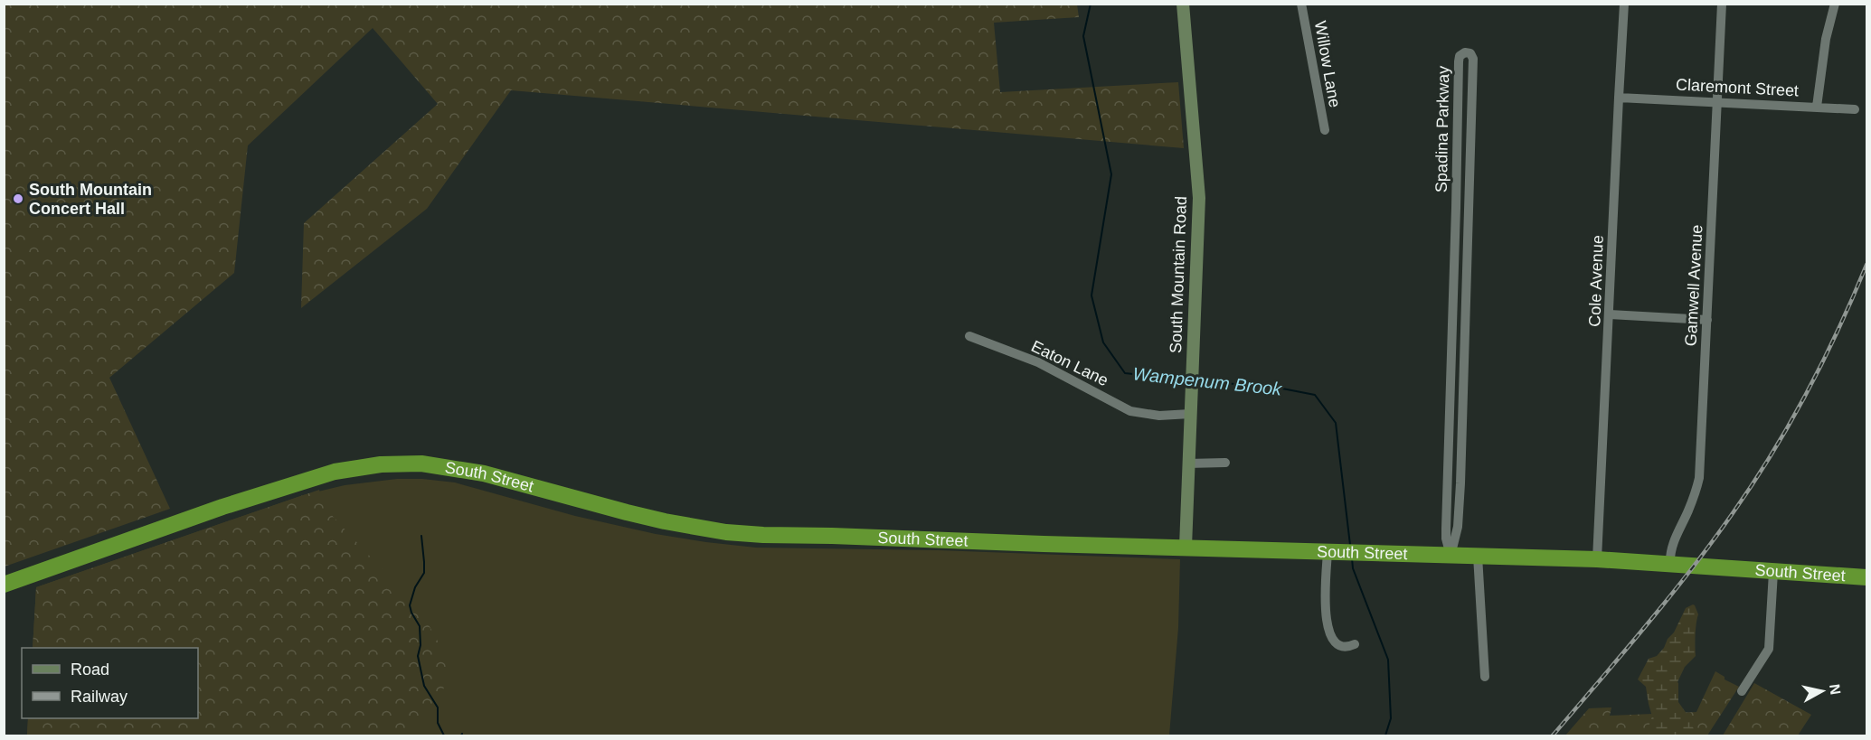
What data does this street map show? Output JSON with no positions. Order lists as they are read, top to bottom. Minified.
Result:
{"streets":{"highway":["South Street"],"street":["Willow Lane","Claremont Street","Spadina Parkway","South Mountain Road","Cole Avenue","Gamwell Avenue","Eaton Lane"]},"crossings":[["Claremont Street","Cole Avenue"],["Claremont Street","Gamwell Avenue"],["Spadina Parkway","South Street"],["South Mountain Road","Eaton Lane"],["South Mountain Road","South Street"],["Cole Avenue","South Street"],["Gamwell Avenue","South Street"]],"water":["Wampenum Brook"],"places":["South Mountain Concert Hall"],"legend":["Road","Railway"],"north":"right"}
